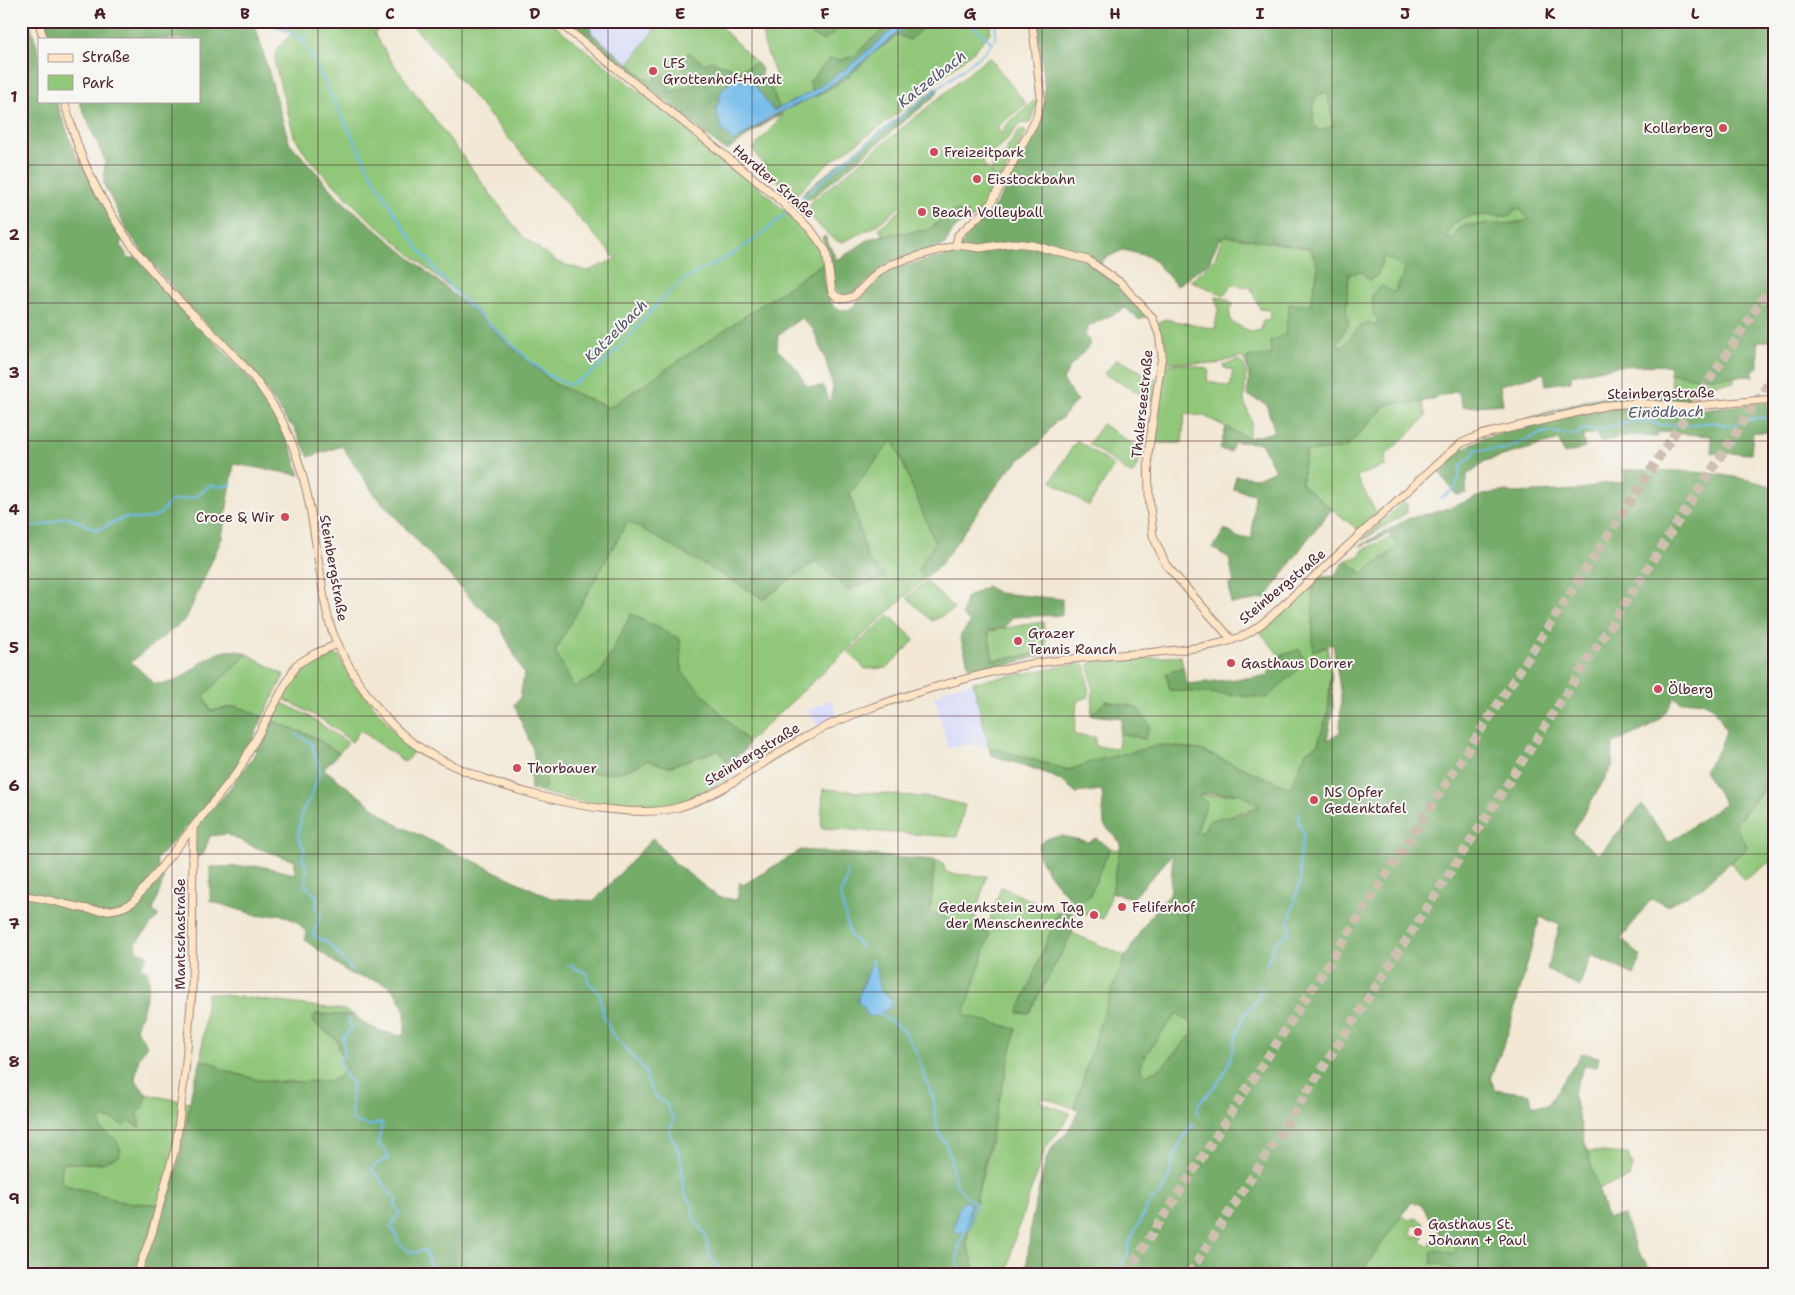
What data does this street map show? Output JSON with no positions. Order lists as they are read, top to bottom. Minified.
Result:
{"streets":{"main road":["Hardter Straße","Steinbergstraße","Thalerseestraße","Mantschastraße"]},"crossings":[["Hardter Straße","Thalerseestraße"],["Steinbergstraße","Thalerseestraße"]],"water":["Katzelbach","Einödbach"],"places":["LFS Grottenhof-Hardt","Kollerberg","Freizeitpark","Eisstockbahn","Beach Volleyball","Croce & Wir","Grazer Tennis Ranch","Gasthaus Dorrer","Ölberg","Thorbauer","NS Opfer Gedenktafel","Feliferhof","Gedenkstein zum Tag der Menschenrechte","Gasthaus St. Johann + Paul"],"legend":["Straße","Park"],"grid":{"columns":["A","B","C","D","E","F","G","H","I","J","K","L"],"rows":["1","2","3","4","5","6","7","8","9"]}}
